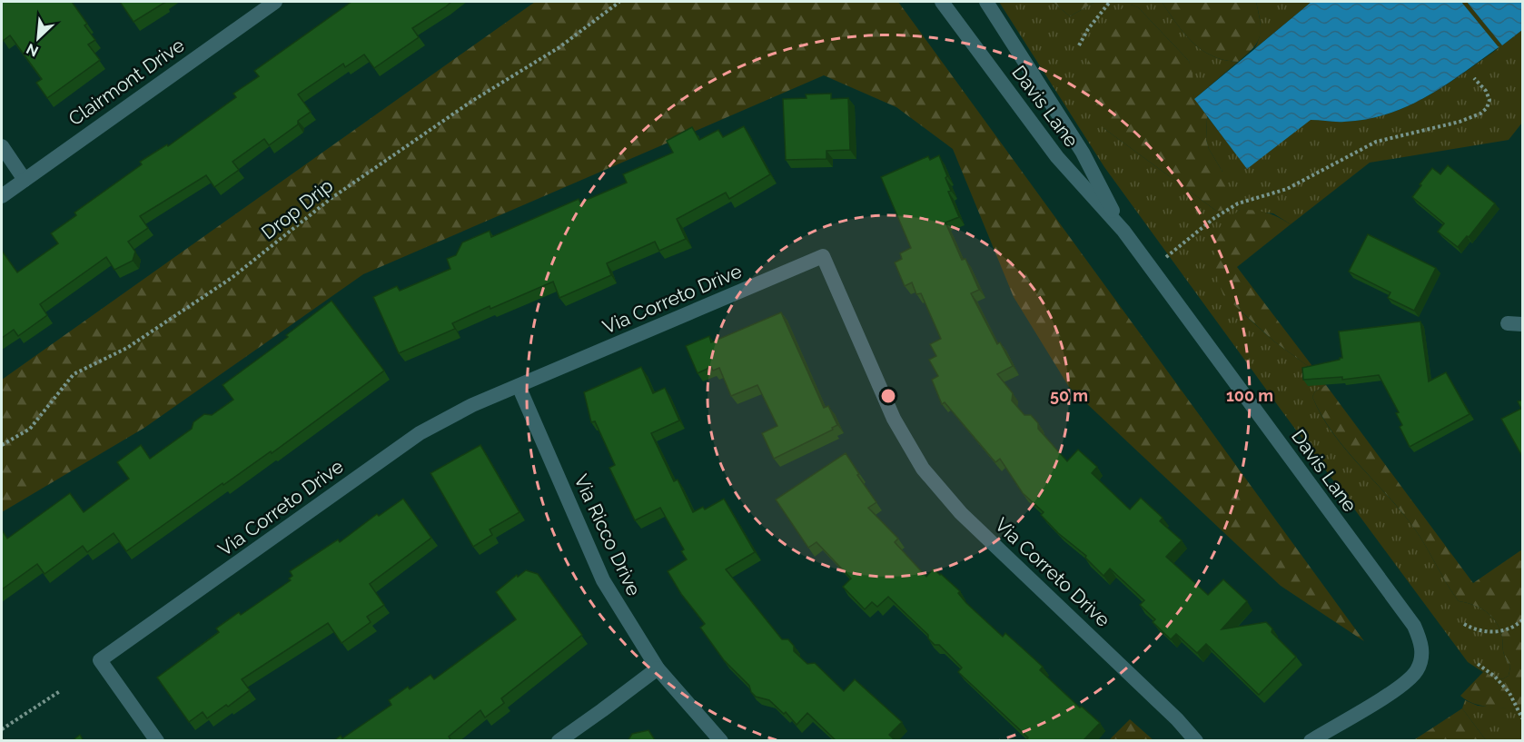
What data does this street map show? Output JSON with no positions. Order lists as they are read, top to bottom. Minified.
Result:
{"streets":{"street":["Clairmont Drive","Davis Lane","Via Correto Drive","Via Ricco Drive"],"path":["Drop Drip"]},"crossings":[["Via Correto Drive","Via Ricco Drive"]],"north":"bottom left","rings":["50 m","100 m"]}
